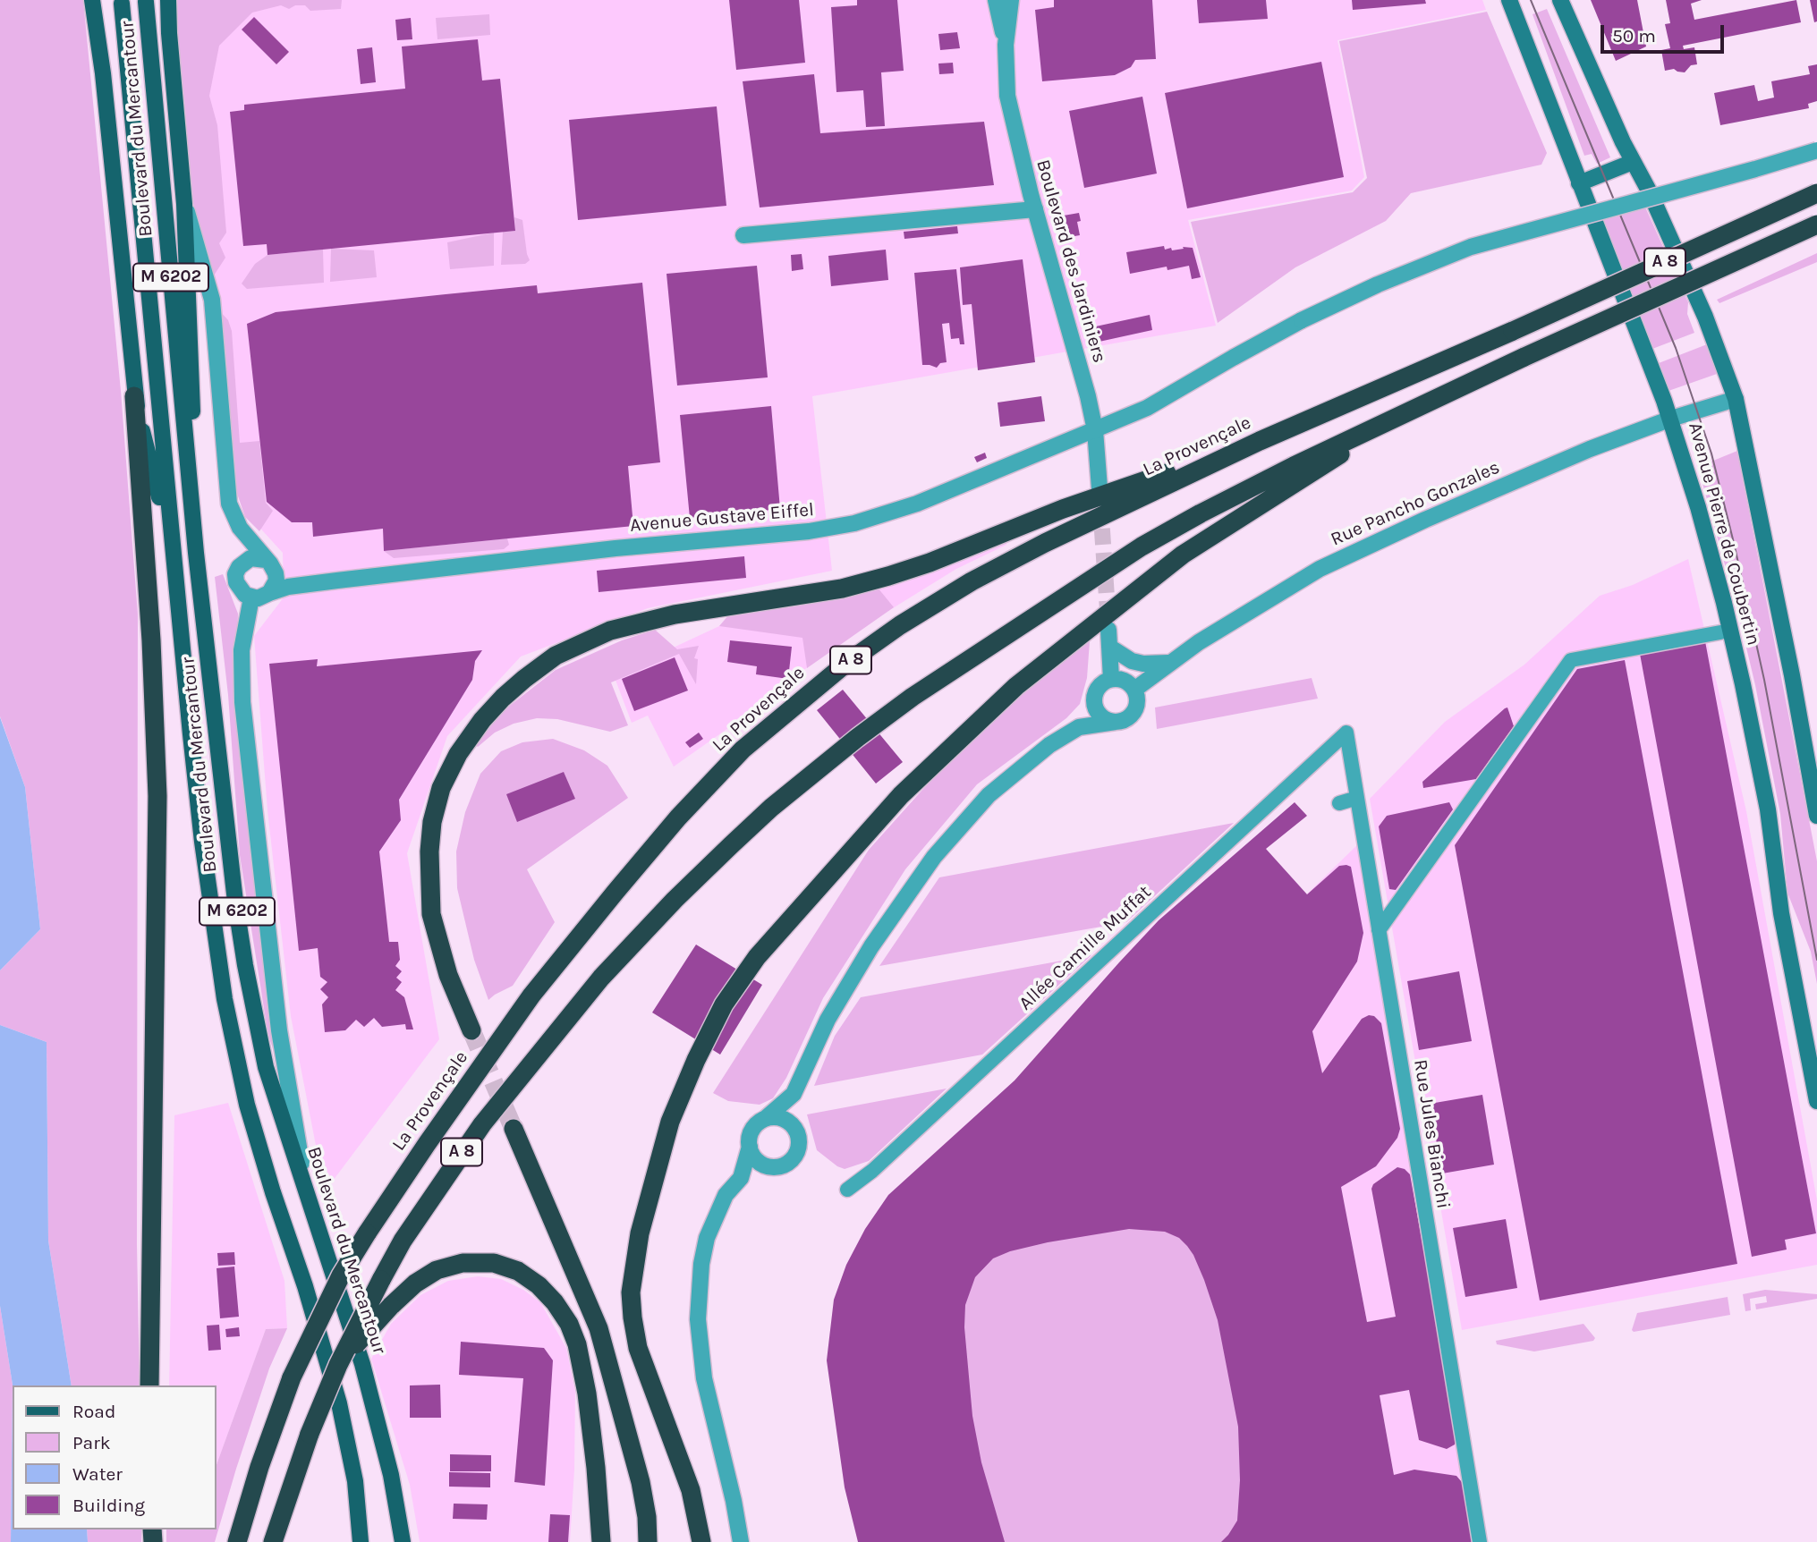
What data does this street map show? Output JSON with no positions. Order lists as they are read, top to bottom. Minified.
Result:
{"streets":{"highway":["A 8","La Provençale"],"main road":["Boulevard du Mercantour","M 6202","Avenue Pierre de Coubertin"],"street":["Boulevard des Jardiniers","Rue Pancho Gonzales","Avenue Gustave Eiffel","Allée Camille Muffat","Rue Jules Bianchi"]},"crossings":[["Boulevard des Jardiniers","Avenue Gustave Eiffel"],["Rue Pancho Gonzales","Avenue Pierre de Coubertin"],["Allée Camille Muffat","Rue Jules Bianchi"]],"legend":["Road","Park","Water","Building"],"scale_bar":"50 m"}
